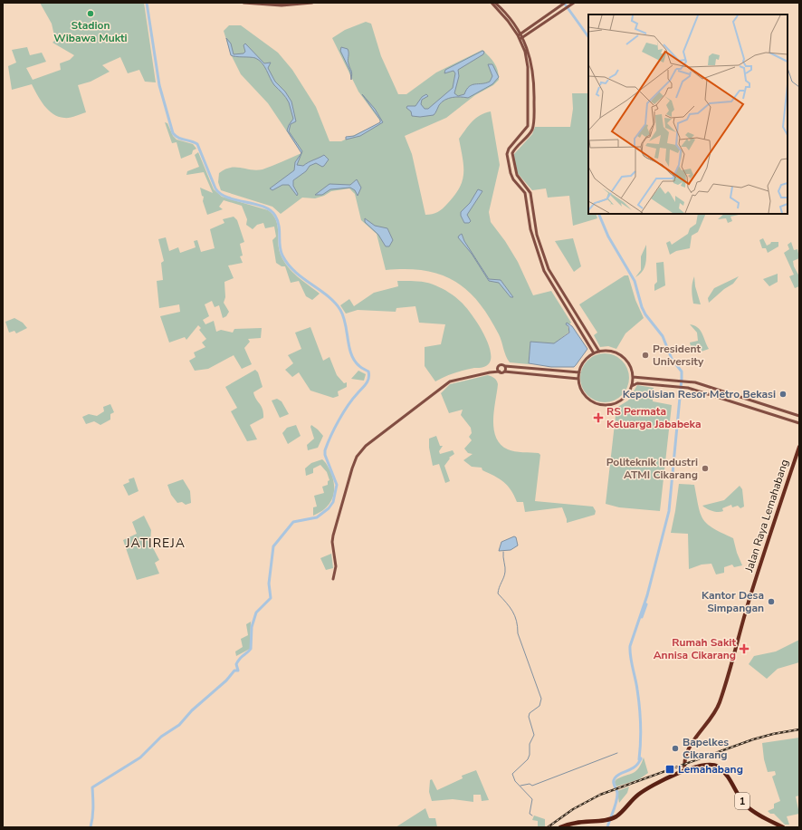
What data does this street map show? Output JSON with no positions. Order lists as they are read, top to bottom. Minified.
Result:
{"streets":{"highway":["1"],"main road":["Jalan Raya Lemahabang"]},"crossings":[["Jalan Raya Lemahabang","1"]],"districts":["JATIREJA"],"places":{"other":["Stadion Wibawa Mukti","President University","Kepolisian Resor Metro Bekasi","Politeknik Industri ATMI Cikarang","Kantor Desa Simpangan","Bapelkes Cikarang"],"health":["RS Permata Keluarga Jababeka","Rumah Sakit Annisa Cikarang"],"transit":["Lemahabang"]}}
